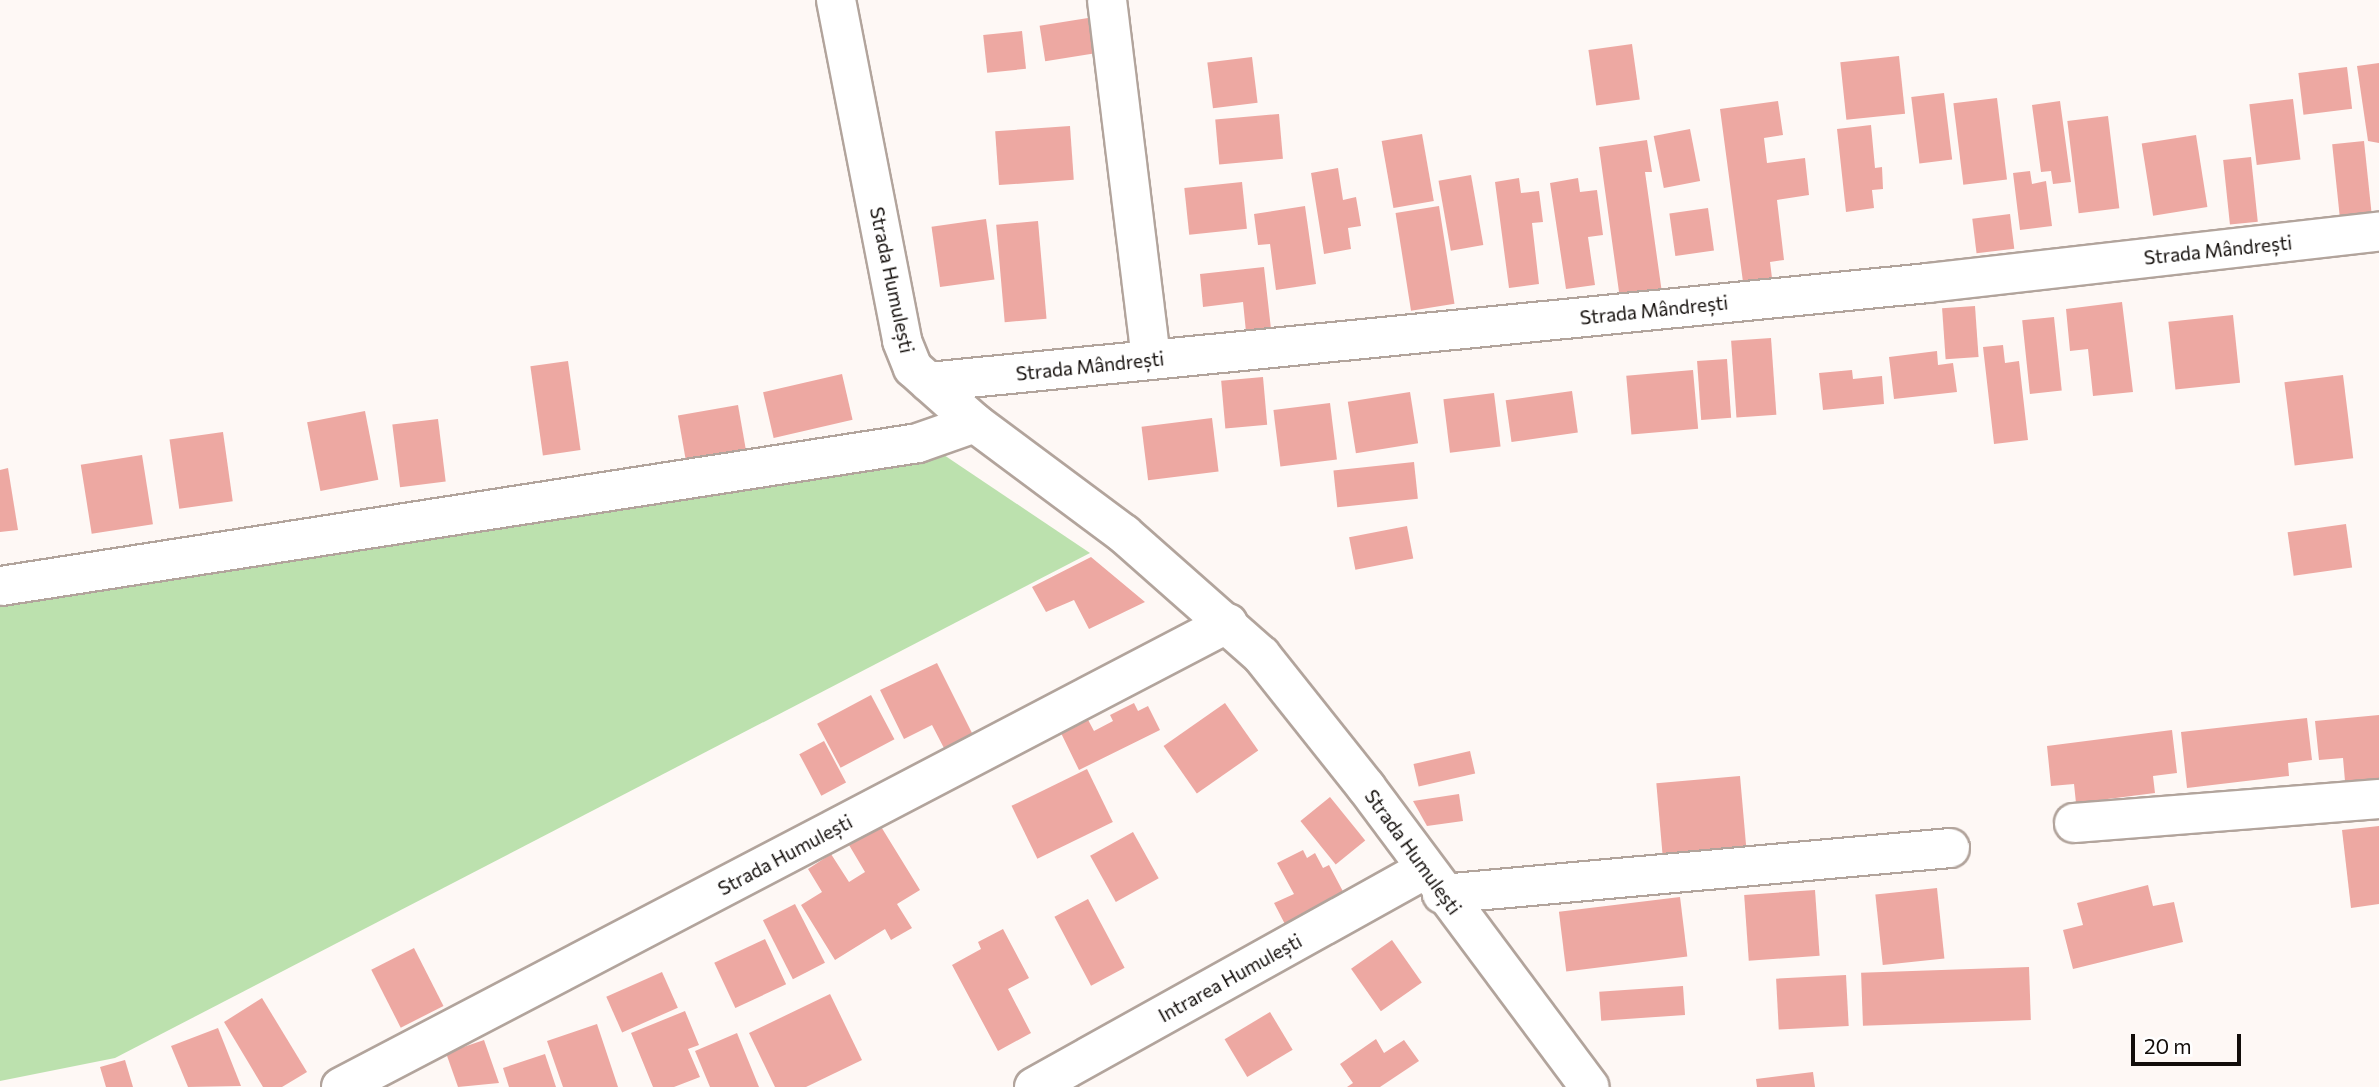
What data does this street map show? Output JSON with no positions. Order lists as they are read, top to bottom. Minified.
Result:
{"streets":{"street":["Strada Mândrești","Strada Humulești","Intrarea Humulești"]},"crossings":[["Strada Mândrești","Strada Humulești"],["Strada Humulești","Intrarea Humulești"]],"scale_bar":"20 m"}
